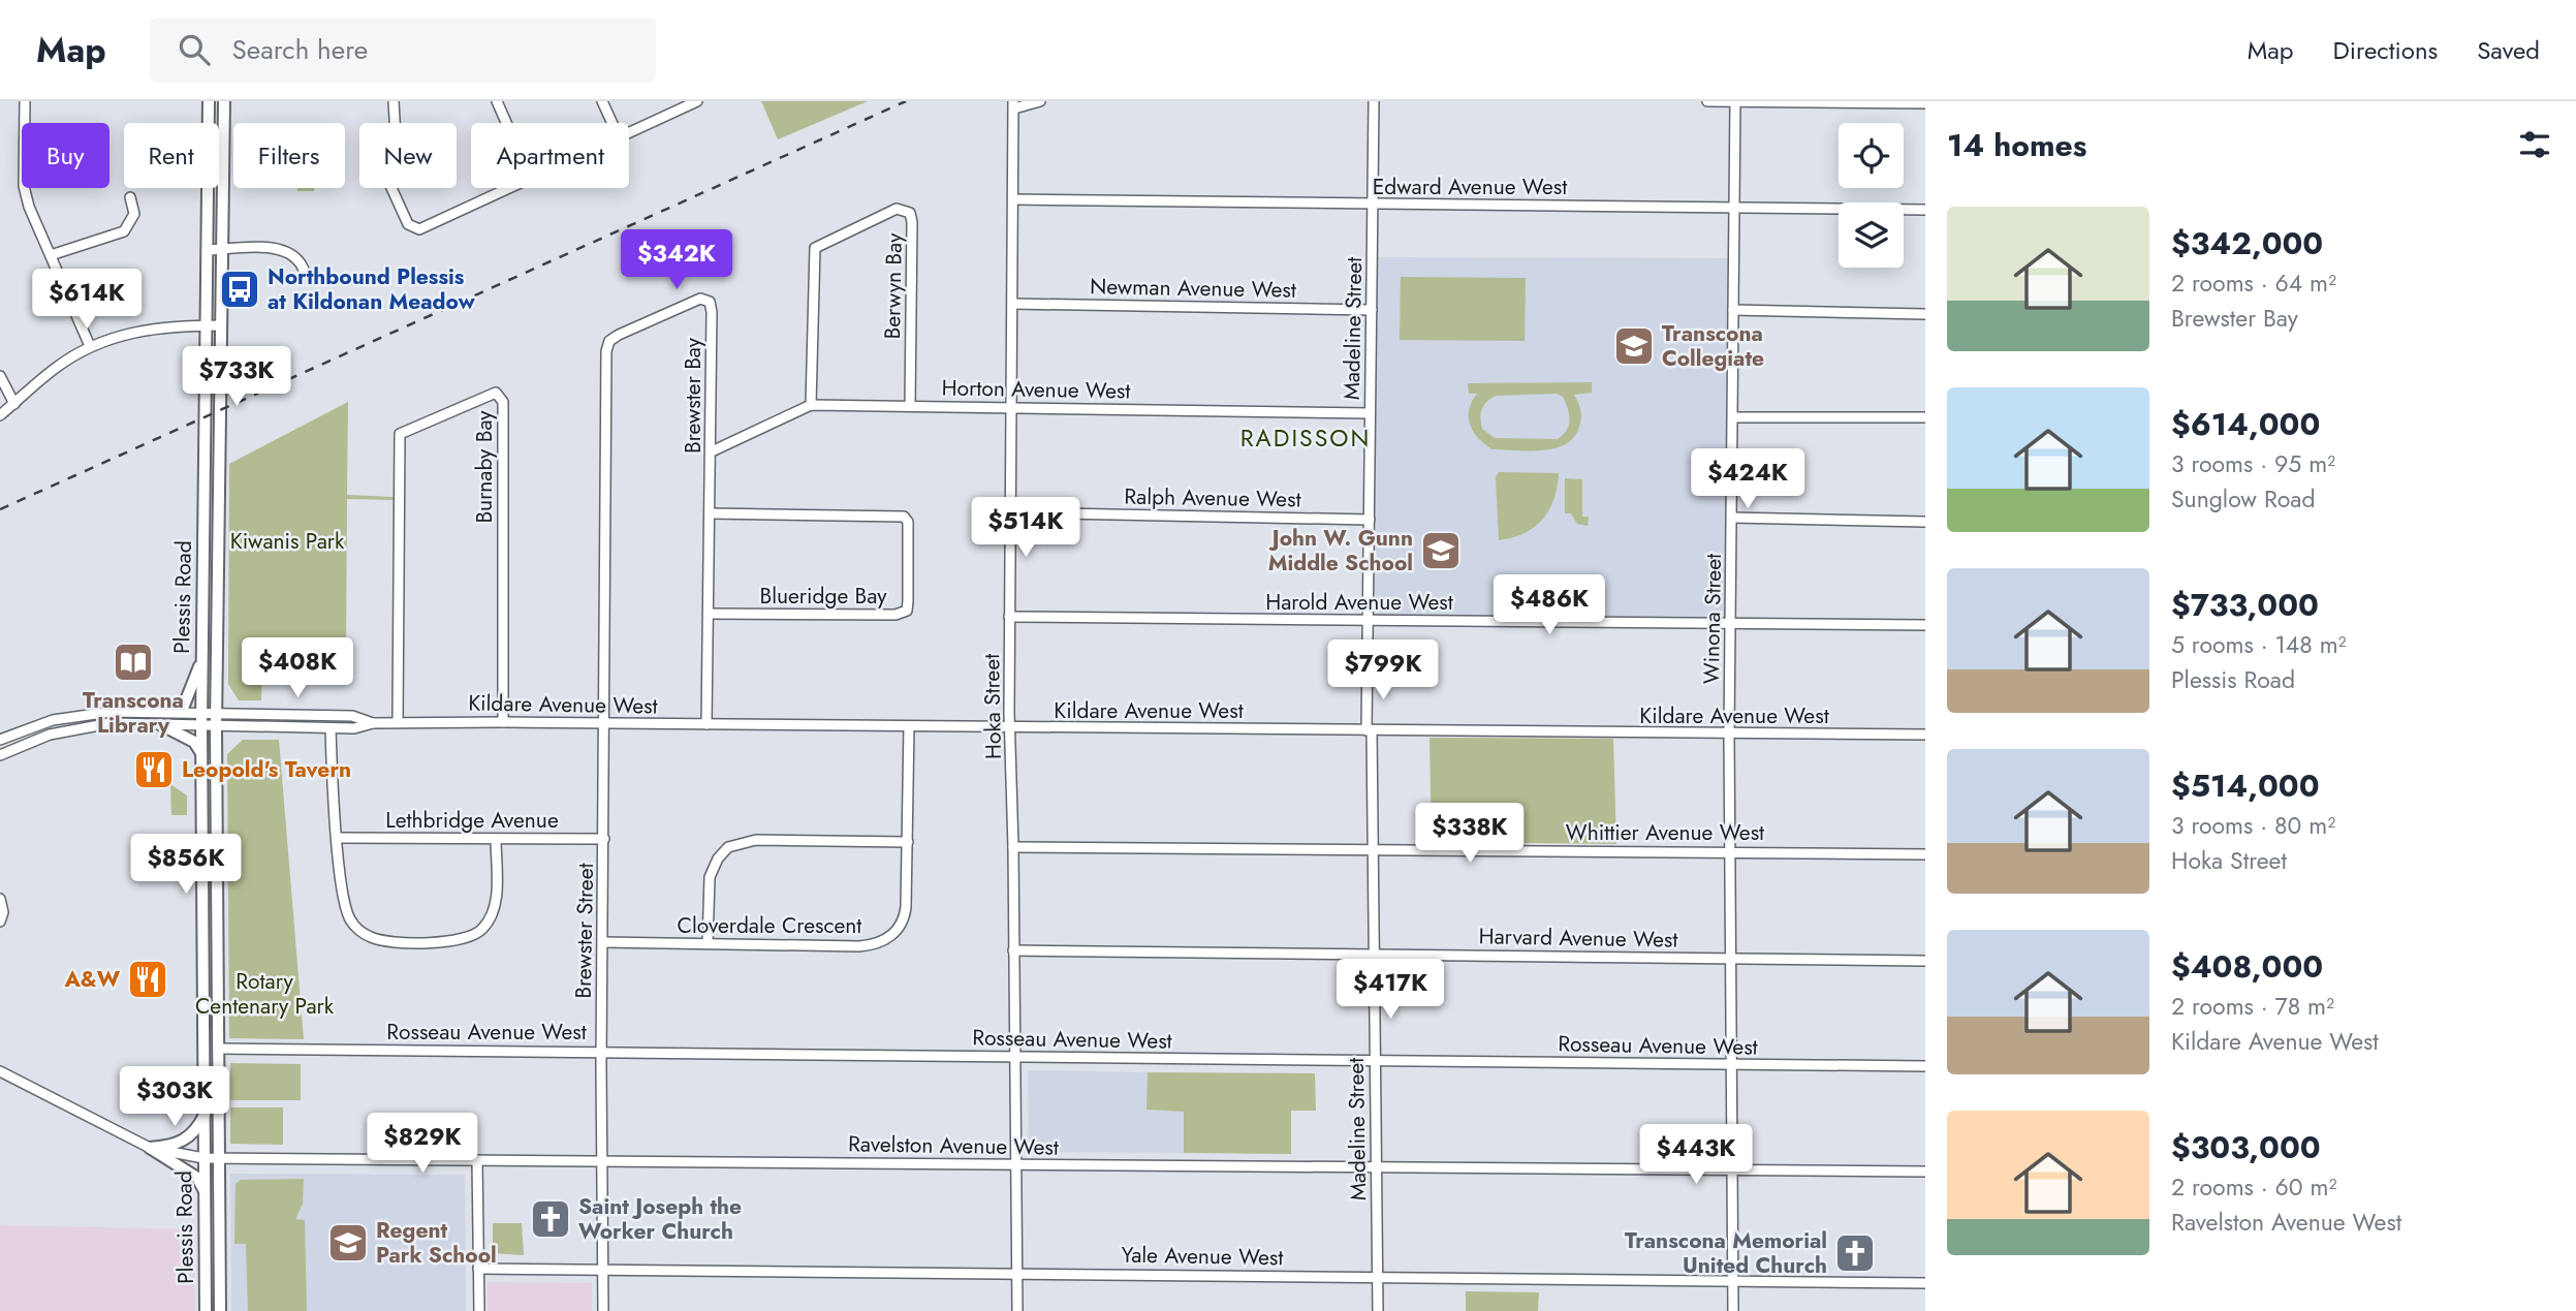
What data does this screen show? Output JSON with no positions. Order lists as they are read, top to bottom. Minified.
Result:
{"streets":{"main road":["Plessis Road"],"street":["Edward Avenue West","Berwyn Bay","Newman Avenue West","Madeline Street","Horton Avenue West","Brewster Bay","Burnaby Bay","Ralph Avenue West","Blueridge Bay","Harold Avenue West","Winona Street","Kildare Avenue West","Hoka Street","Lethbridge Avenue","Whittier Avenue West","Cloverdale Crescent","Brewster Street","Harvard Avenue West","Rosseau Avenue West","Ravelston Avenue West","Yale Avenue West"]},"crossings":[["Edward Avenue West","Madeline Street"],["Edward Avenue West","Winona Street"],["Edward Avenue West","Hoka Street"],["Berwyn Bay","Horton Avenue West"],["Newman Avenue West","Madeline Street"],["Newman Avenue West","Hoka Street"],["Madeline Street","Horton Avenue West"],["Madeline Street","Ralph Avenue West"],["Madeline Street","Harold Avenue West"],["Madeline Street","Kildare Avenue West"],["Madeline Street","Whittier Avenue West"],["Madeline Street","Harvard Avenue West"],["Madeline Street","Rosseau Avenue West"],["Madeline Street","Ravelston Avenue West"],["Madeline Street","Yale Avenue West"],["Horton Avenue West","Brewster Bay"],["Horton Avenue West","Hoka Street"],["Brewster Bay","Blueridge Bay"],["Brewster Bay","Kildare Avenue West"],["Brewster Bay","Brewster Street"],["Burnaby Bay","Kildare Avenue West"],["Ralph Avenue West","Hoka Street"],["Plessis Road","Kildare Avenue West"],["Plessis Road","Rosseau Avenue West"],["Plessis Road","Ravelston Avenue West"],["Harold Avenue West","Winona Street"],["Harold Avenue West","Hoka Street"],["Winona Street","Kildare Avenue West"],["Winona Street","Whittier Avenue West"],["Winona Street","Harvard Avenue West"],["Winona Street","Rosseau Avenue West"],["Winona Street","Ravelston Avenue West"],["Winona Street","Yale Avenue West"],["Kildare Avenue West","Hoka Street"],["Kildare Avenue West","Cloverdale Crescent"],["Kildare Avenue West","Brewster Street"],["Hoka Street","Whittier Avenue West"],["Hoka Street","Harvard Avenue West"],["Hoka Street","Rosseau Avenue West"],["Hoka Street","Ravelston Avenue West"],["Hoka Street","Yale Avenue West"],["Lethbridge Avenue","Brewster Street"],["Cloverdale Crescent","Brewster Street"],["Brewster Street","Rosseau Avenue West"],["Brewster Street","Ravelston Avenue West"],["Brewster Street","Yale Avenue West"]],"districts":["RADISSON"],"parks":["Kiwanis Park","Rotary Centenary Park"],"places":{"bus stop":["Northbound Plessis at Kildonan Meadow"],"school or university":["Transcona Collegiate","John W. Gunn Middle School","Regent Park School"],"library":["Transcona Library"],"restaurant":["Leopold's Tavern","A&W"],"church":["Saint Joseph the Worker Church","Transcona Memorial United Church"]},"page":{"header":"Map","search":"Search here","nav":["Map","Directions","Saved"],"heading":"14 homes","chip":["Buy","Rent","Filters","New","Apartment"],"list":[{"name":"$342,000","note":"2 rooms · 64 m² · Brewster Bay"},{"name":"$614,000","note":"3 rooms · 95 m² · Sunglow Road"},{"name":"$733,000","note":"5 rooms · 148 m² · Plessis Road"},{"name":"$514,000","note":"3 rooms · 80 m² · Hoka Street"},{"name":"$408,000","note":"2 rooms · 78 m² · Kildare Avenue West"},{"name":"$303,000","note":"2 rooms · 60 m² · Ravelston Avenue West"}],"price":["$342K","$614K","$733K","$424K","$514K","$486K","$408K","$799K","$338K","$856K","$417K","$303K","$829K","$443K"]}}
